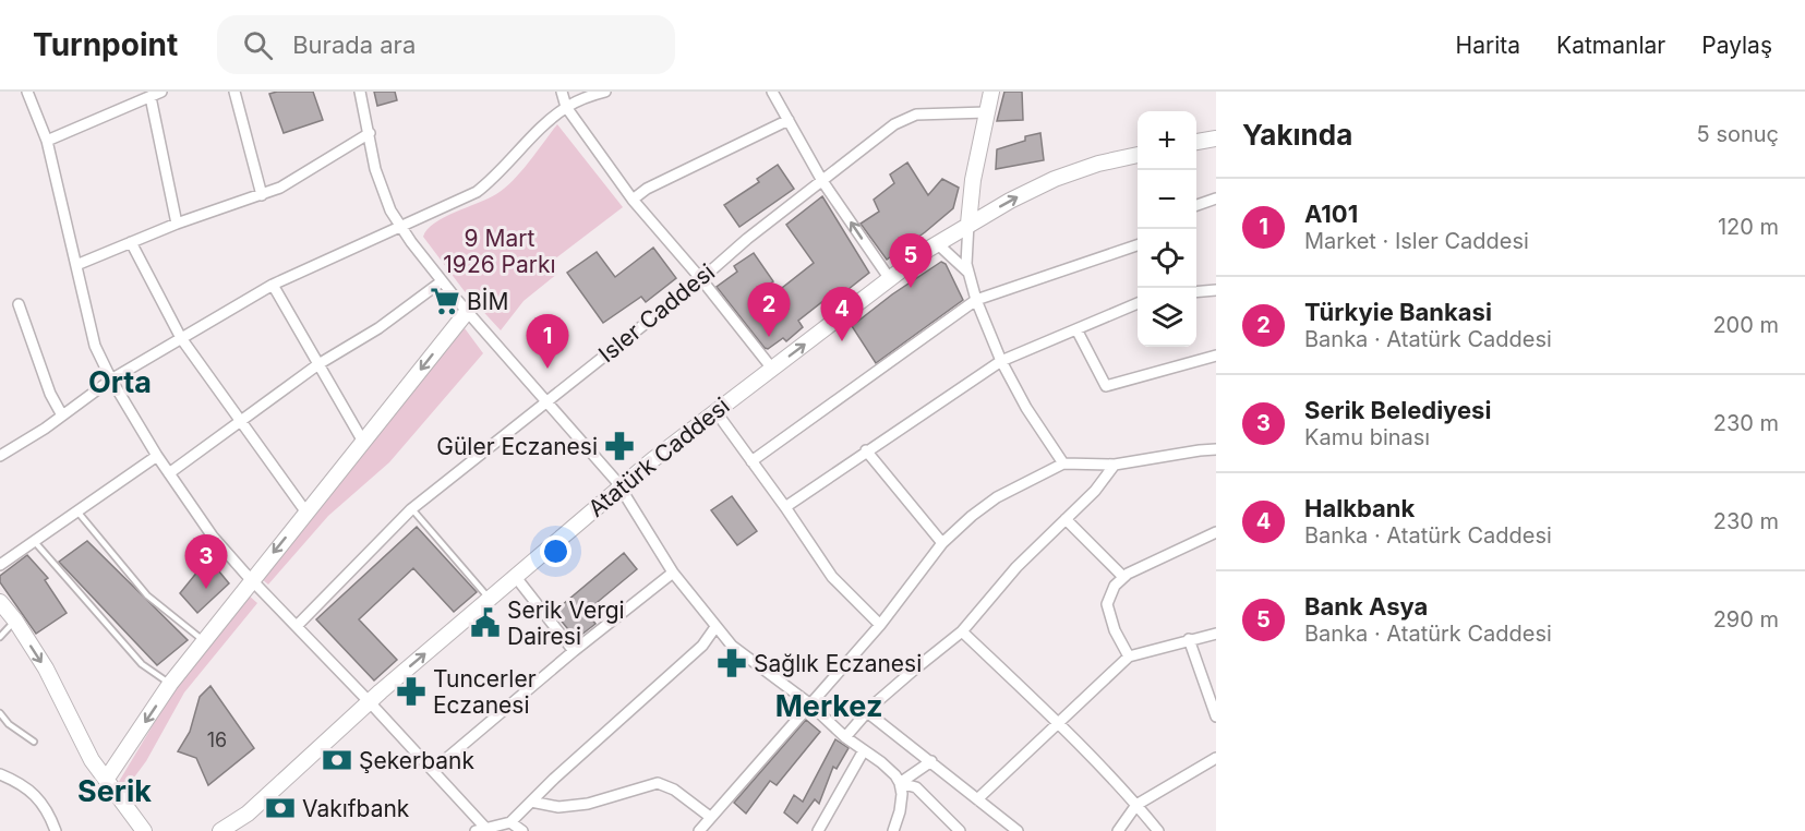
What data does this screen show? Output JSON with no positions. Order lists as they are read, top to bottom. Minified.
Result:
{"streets":{"main road":["Atatürk Caddesi"],"street":["Isler Caddesi"]},"one_way":["Atatürk Caddesi"],"districts":["Orta","Merkez","Serik"],"parks":["9 Mart 1926 Parkı"],"places":{"supermarket":["BİM"],"pharmacy":["Güler Eczanesi","Sağlık Eczanesi","Tuncerler Eczanesi"],"public building":["Serik Vergi Dairesi"],"bank":["Şekerbank","Vakıfbank"]},"house_numbers":["16"],"page":{"header":"Turnpoint","search":"Burada ara","nav":["Harita","Katmanlar","Paylaş"],"heading":["Yakında","5 sonuç"],"map_buttons":["+","−"],"list":[{"mark":"1","name":"A101","note":"Market · Isler Caddesi","value":"120 m"},{"mark":"2","name":"Türkyie Bankasi","note":"Banka · Atatürk Caddesi","value":"200 m"},{"mark":"3","name":"Serik Belediyesi","note":"Kamu binası","value":"230 m"},{"mark":"4","name":"Halkbank","note":"Banka · Atatürk Caddesi","value":"230 m"},{"mark":"5","name":"Bank Asya","note":"Banka · Atatürk Caddesi","value":"290 m"}],"pins":["5","2","4","1","3"]}}
